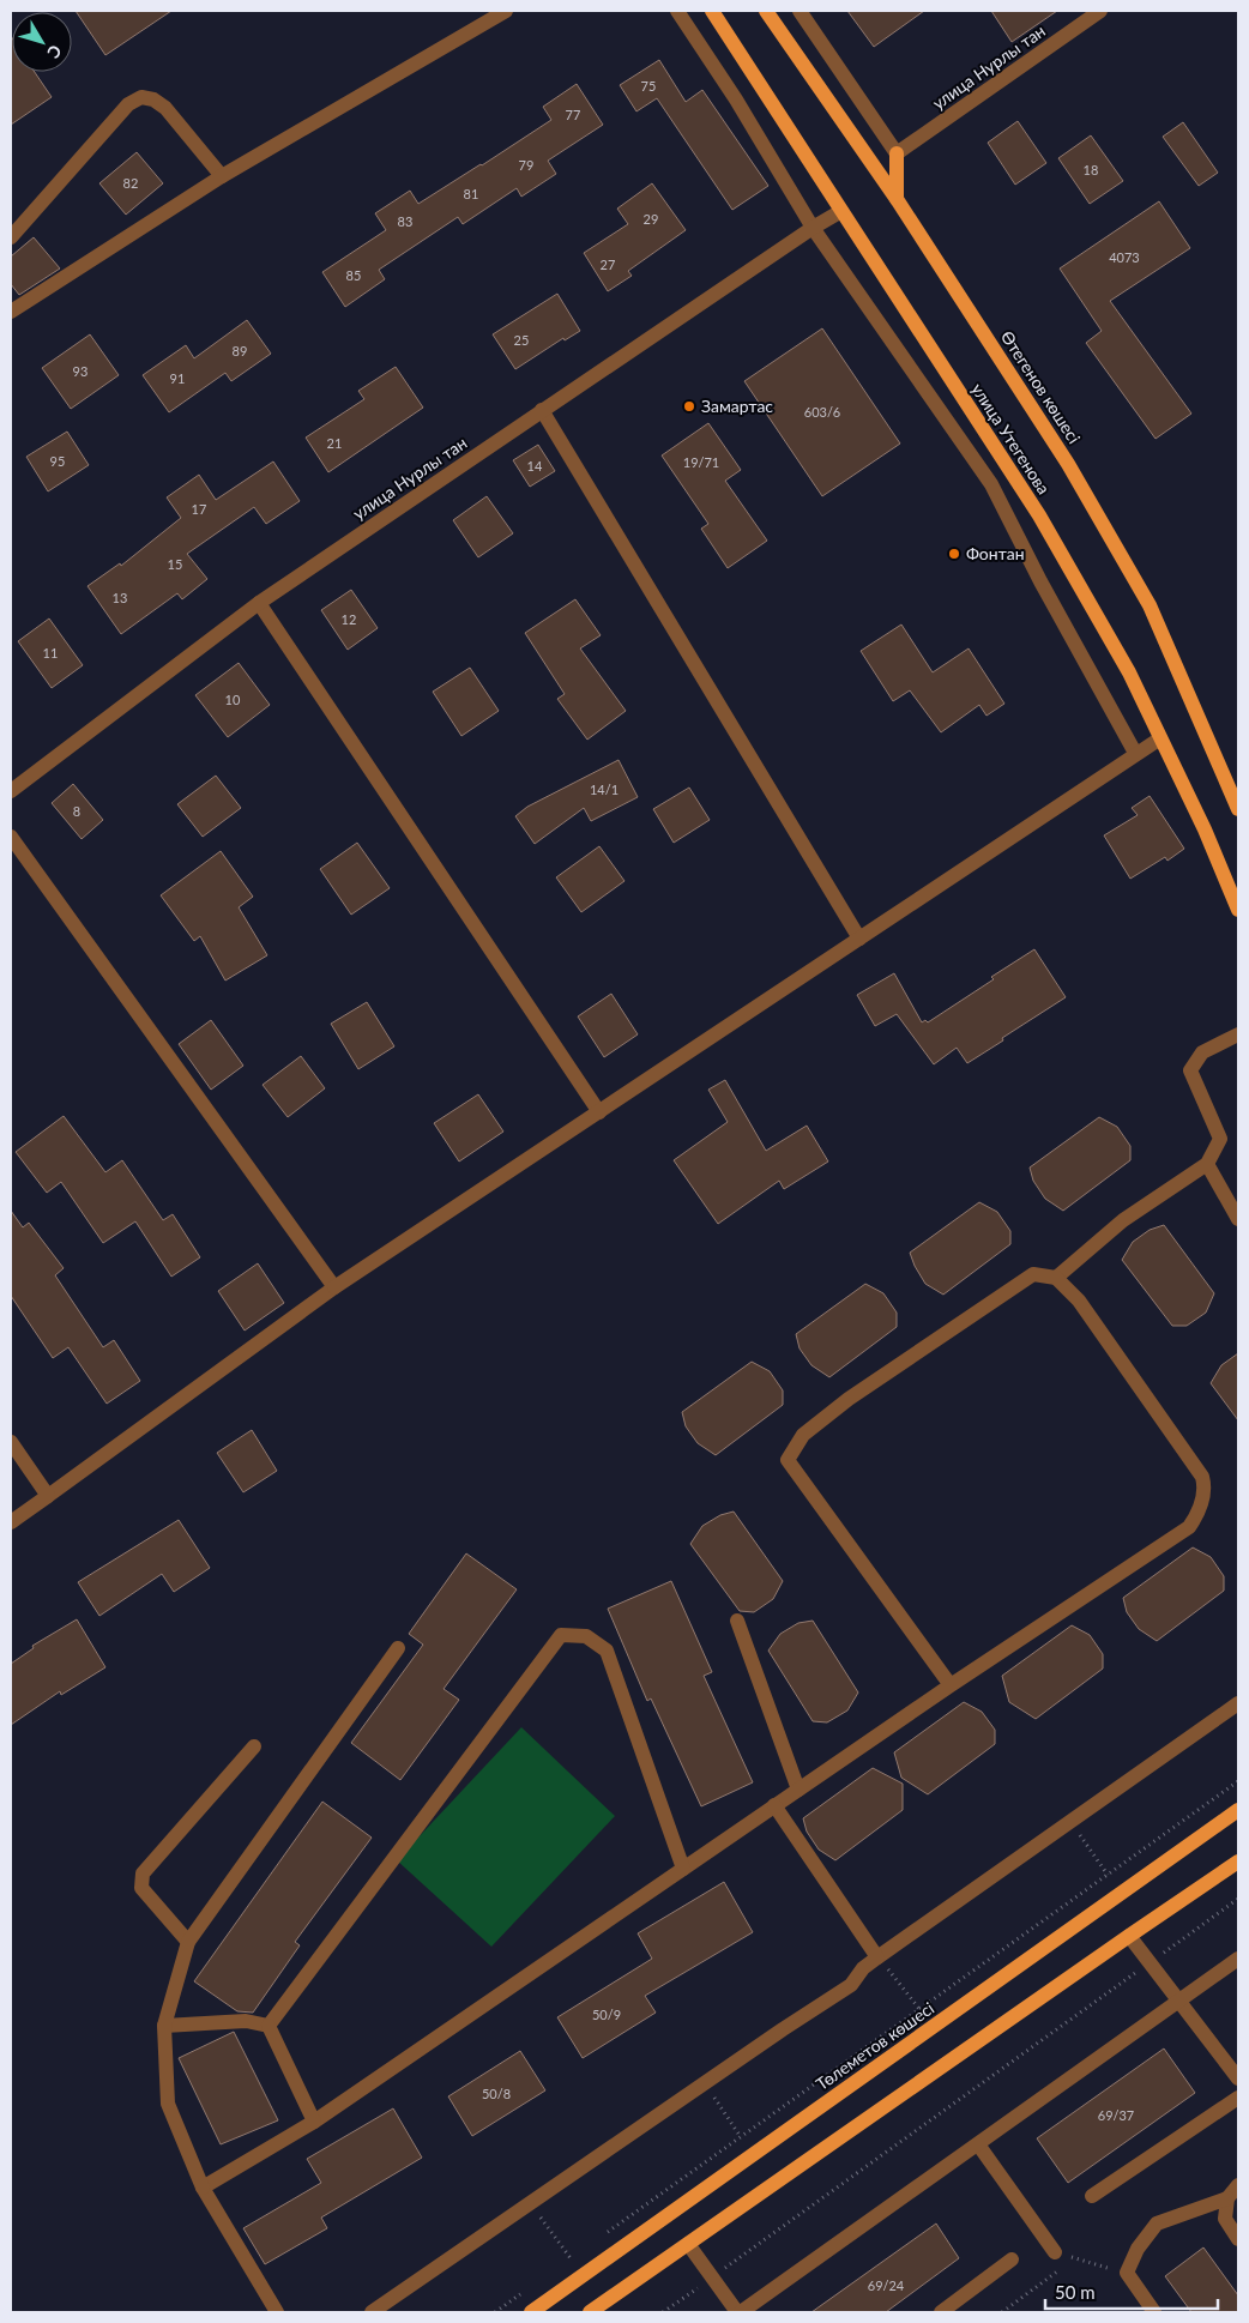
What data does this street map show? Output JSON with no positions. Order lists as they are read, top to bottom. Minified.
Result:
{"streets":{"main road":["Өтегенов көшесі","улица Утегенова","Төлеметов көшесі"],"street":["улица Нурлы тан"]},"crossings":[["улица Нурлы тан","улица Утегенова"]],"places":["Замартас","Фонтан"],"house_numbers":["75","77","79","18","82","81","29","83","4073","27","85","25","89","93","91","603/6","21","95","19/71","14","17","15","13","12","11","10","14/1","8","50/9","50/8","69/37","69/24"],"scale_bar":"50 m","north":"bottom right"}
